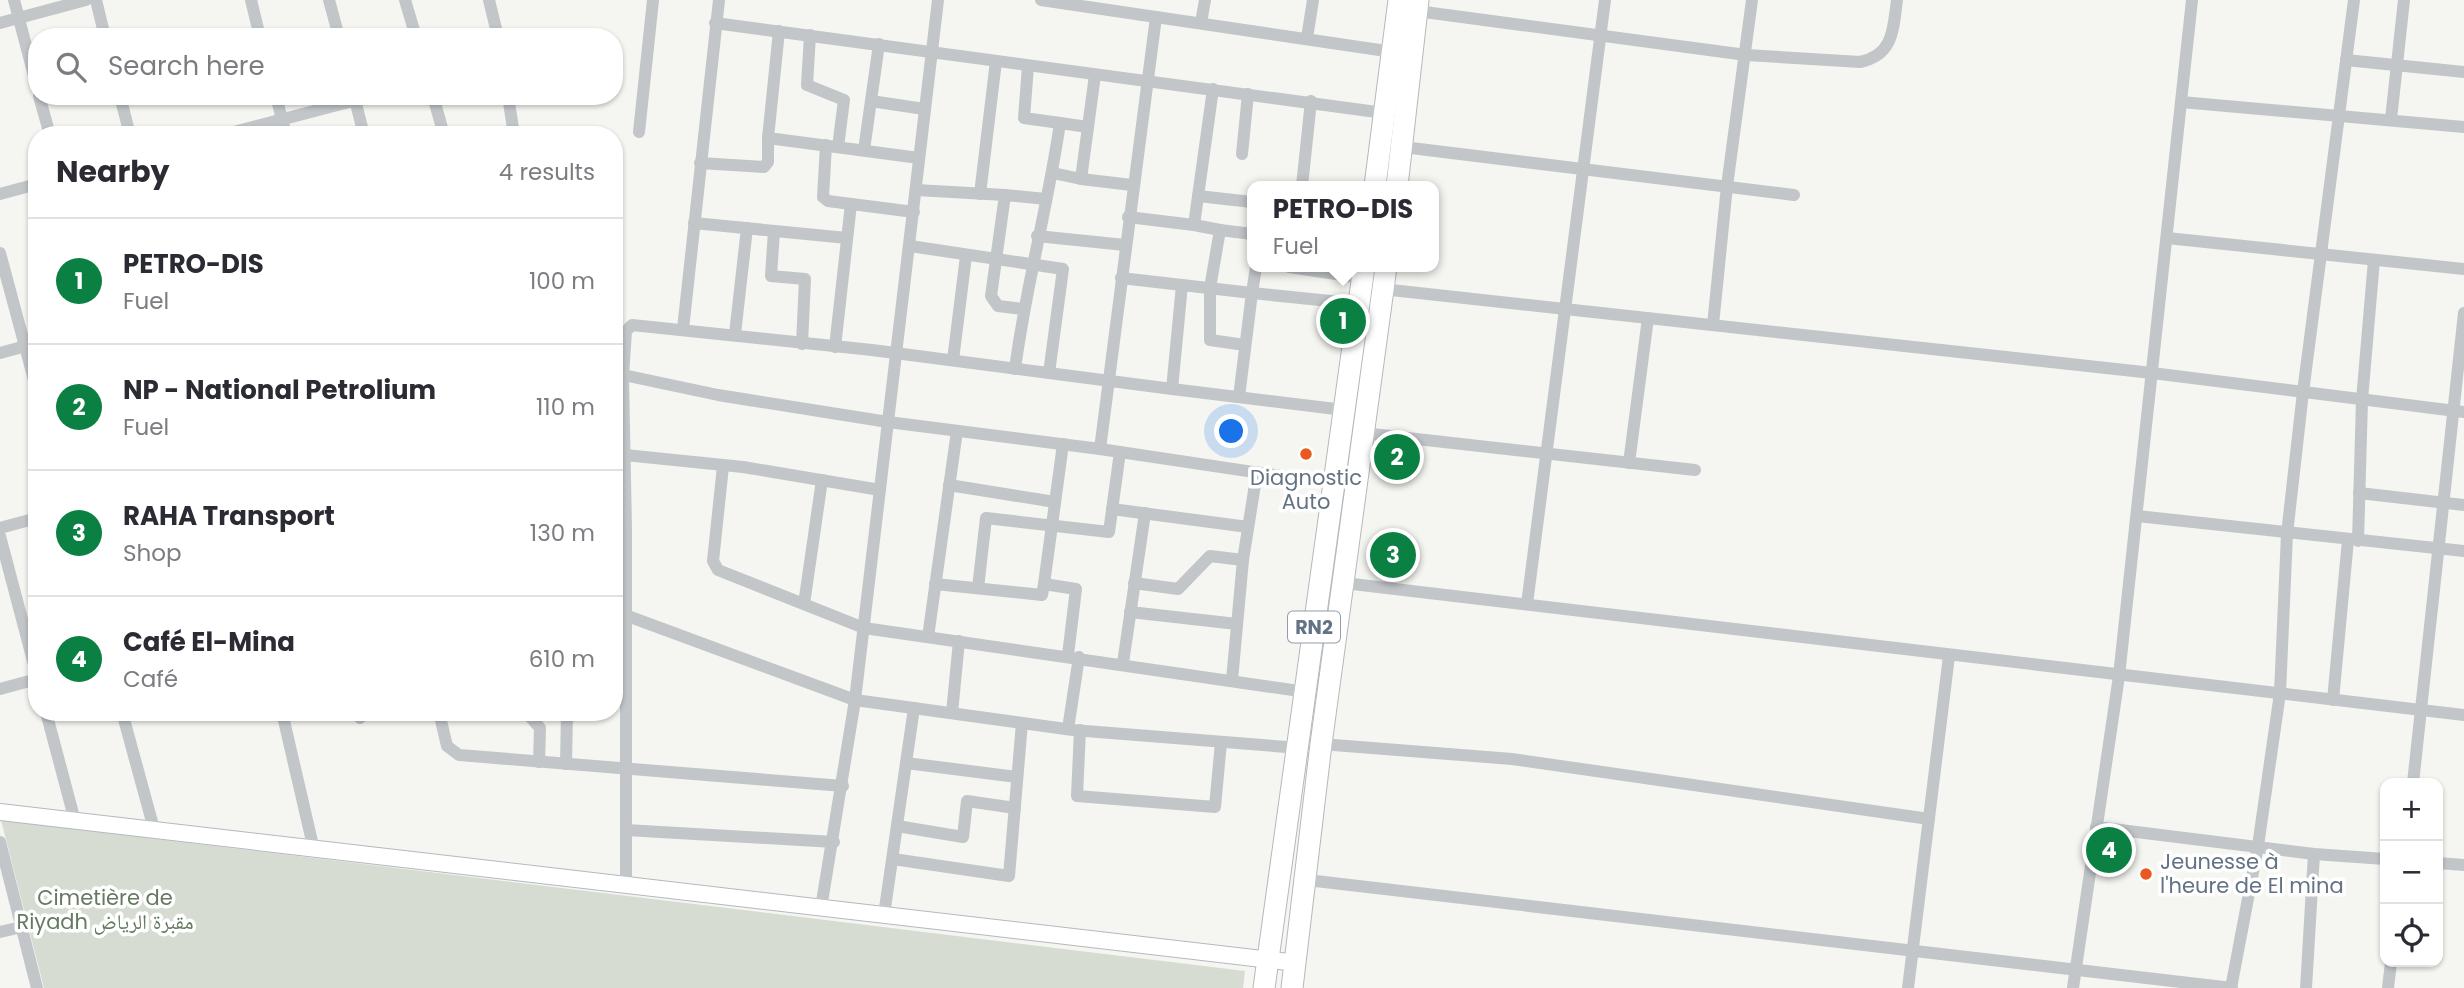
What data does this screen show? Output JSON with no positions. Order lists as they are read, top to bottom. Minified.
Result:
{"streets":{"highway":["RN2"]},"parks":["Cimetière de Riyadh مقبرة الرياض"],"places":["Diagnostic Auto","Jeunesse à l'heure de El mina"],"page":{"search":"Search here","heading":["Nearby","4 results"],"popup":["PETRO-DIS","Fuel"],"list":[{"mark":"1","name":"PETRO-DIS","note":"Fuel","value":"100 m"},{"mark":"2","name":"NP - National Petrolium","note":"Fuel","value":"110 m"},{"mark":"3","name":"RAHA Transport","note":"Shop","value":"130 m"},{"mark":"4","name":"Café El-Mina","note":"Café","value":"610 m"}],"pins":["1","2","3","4"],"map_buttons":["+","−"]}}
